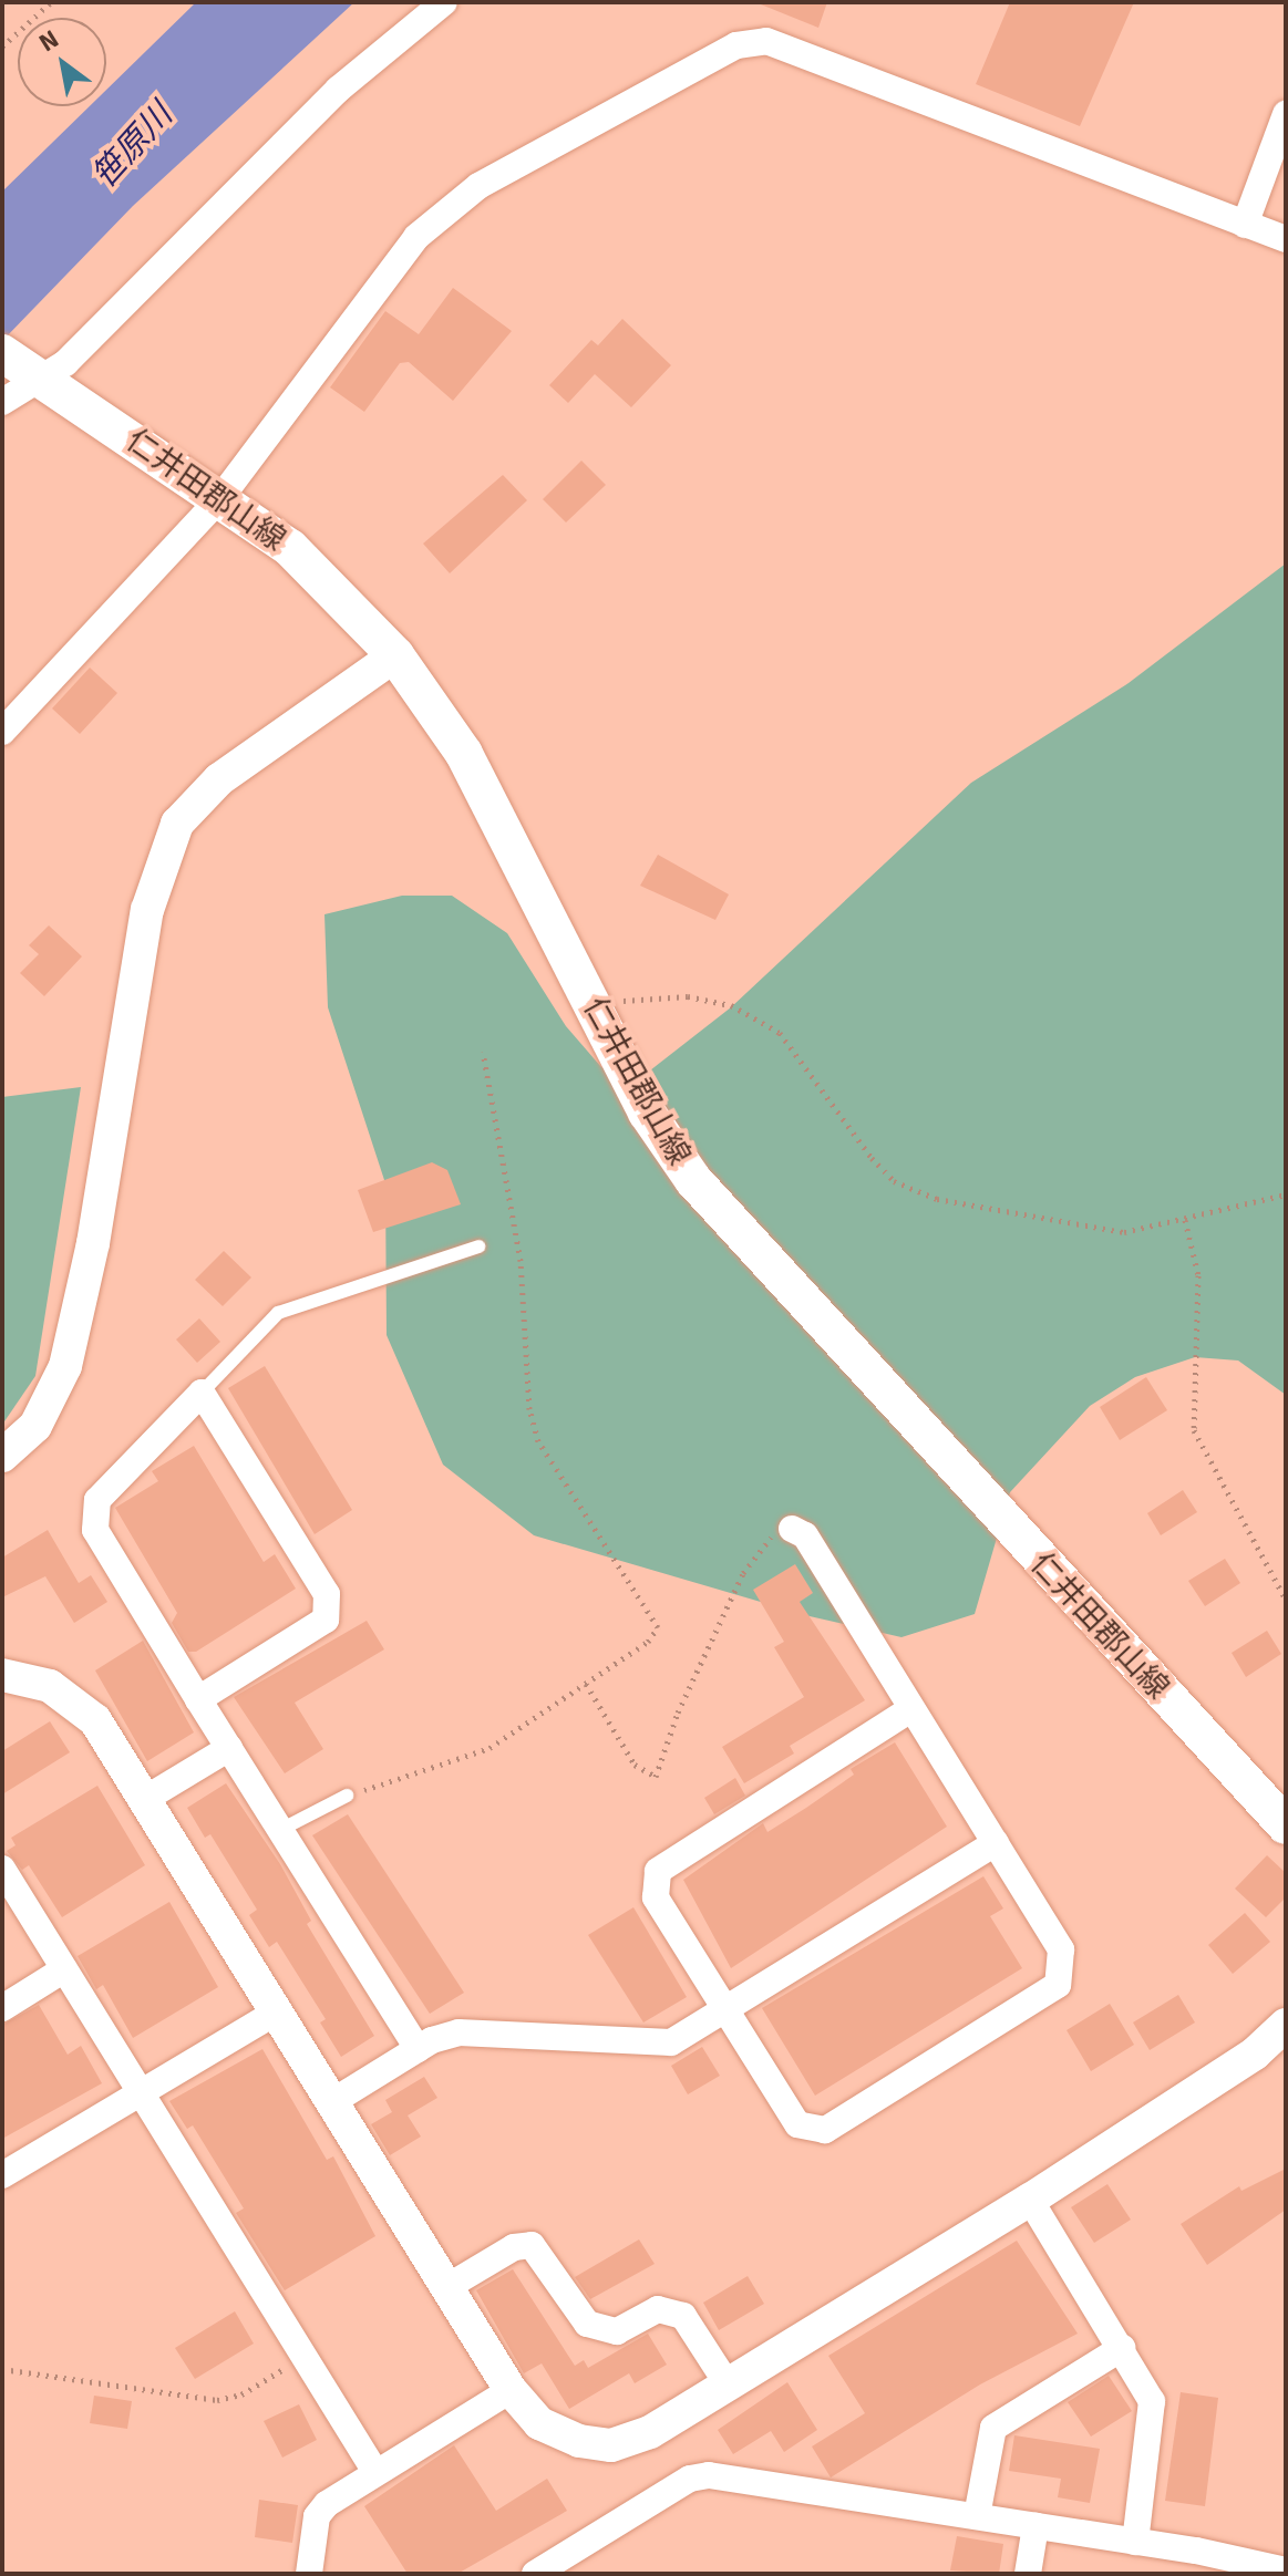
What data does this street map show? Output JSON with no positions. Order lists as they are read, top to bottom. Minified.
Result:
{"streets":{"main road":["仁井田郡山線"]},"water":["笹原川"],"north":"top left"}
